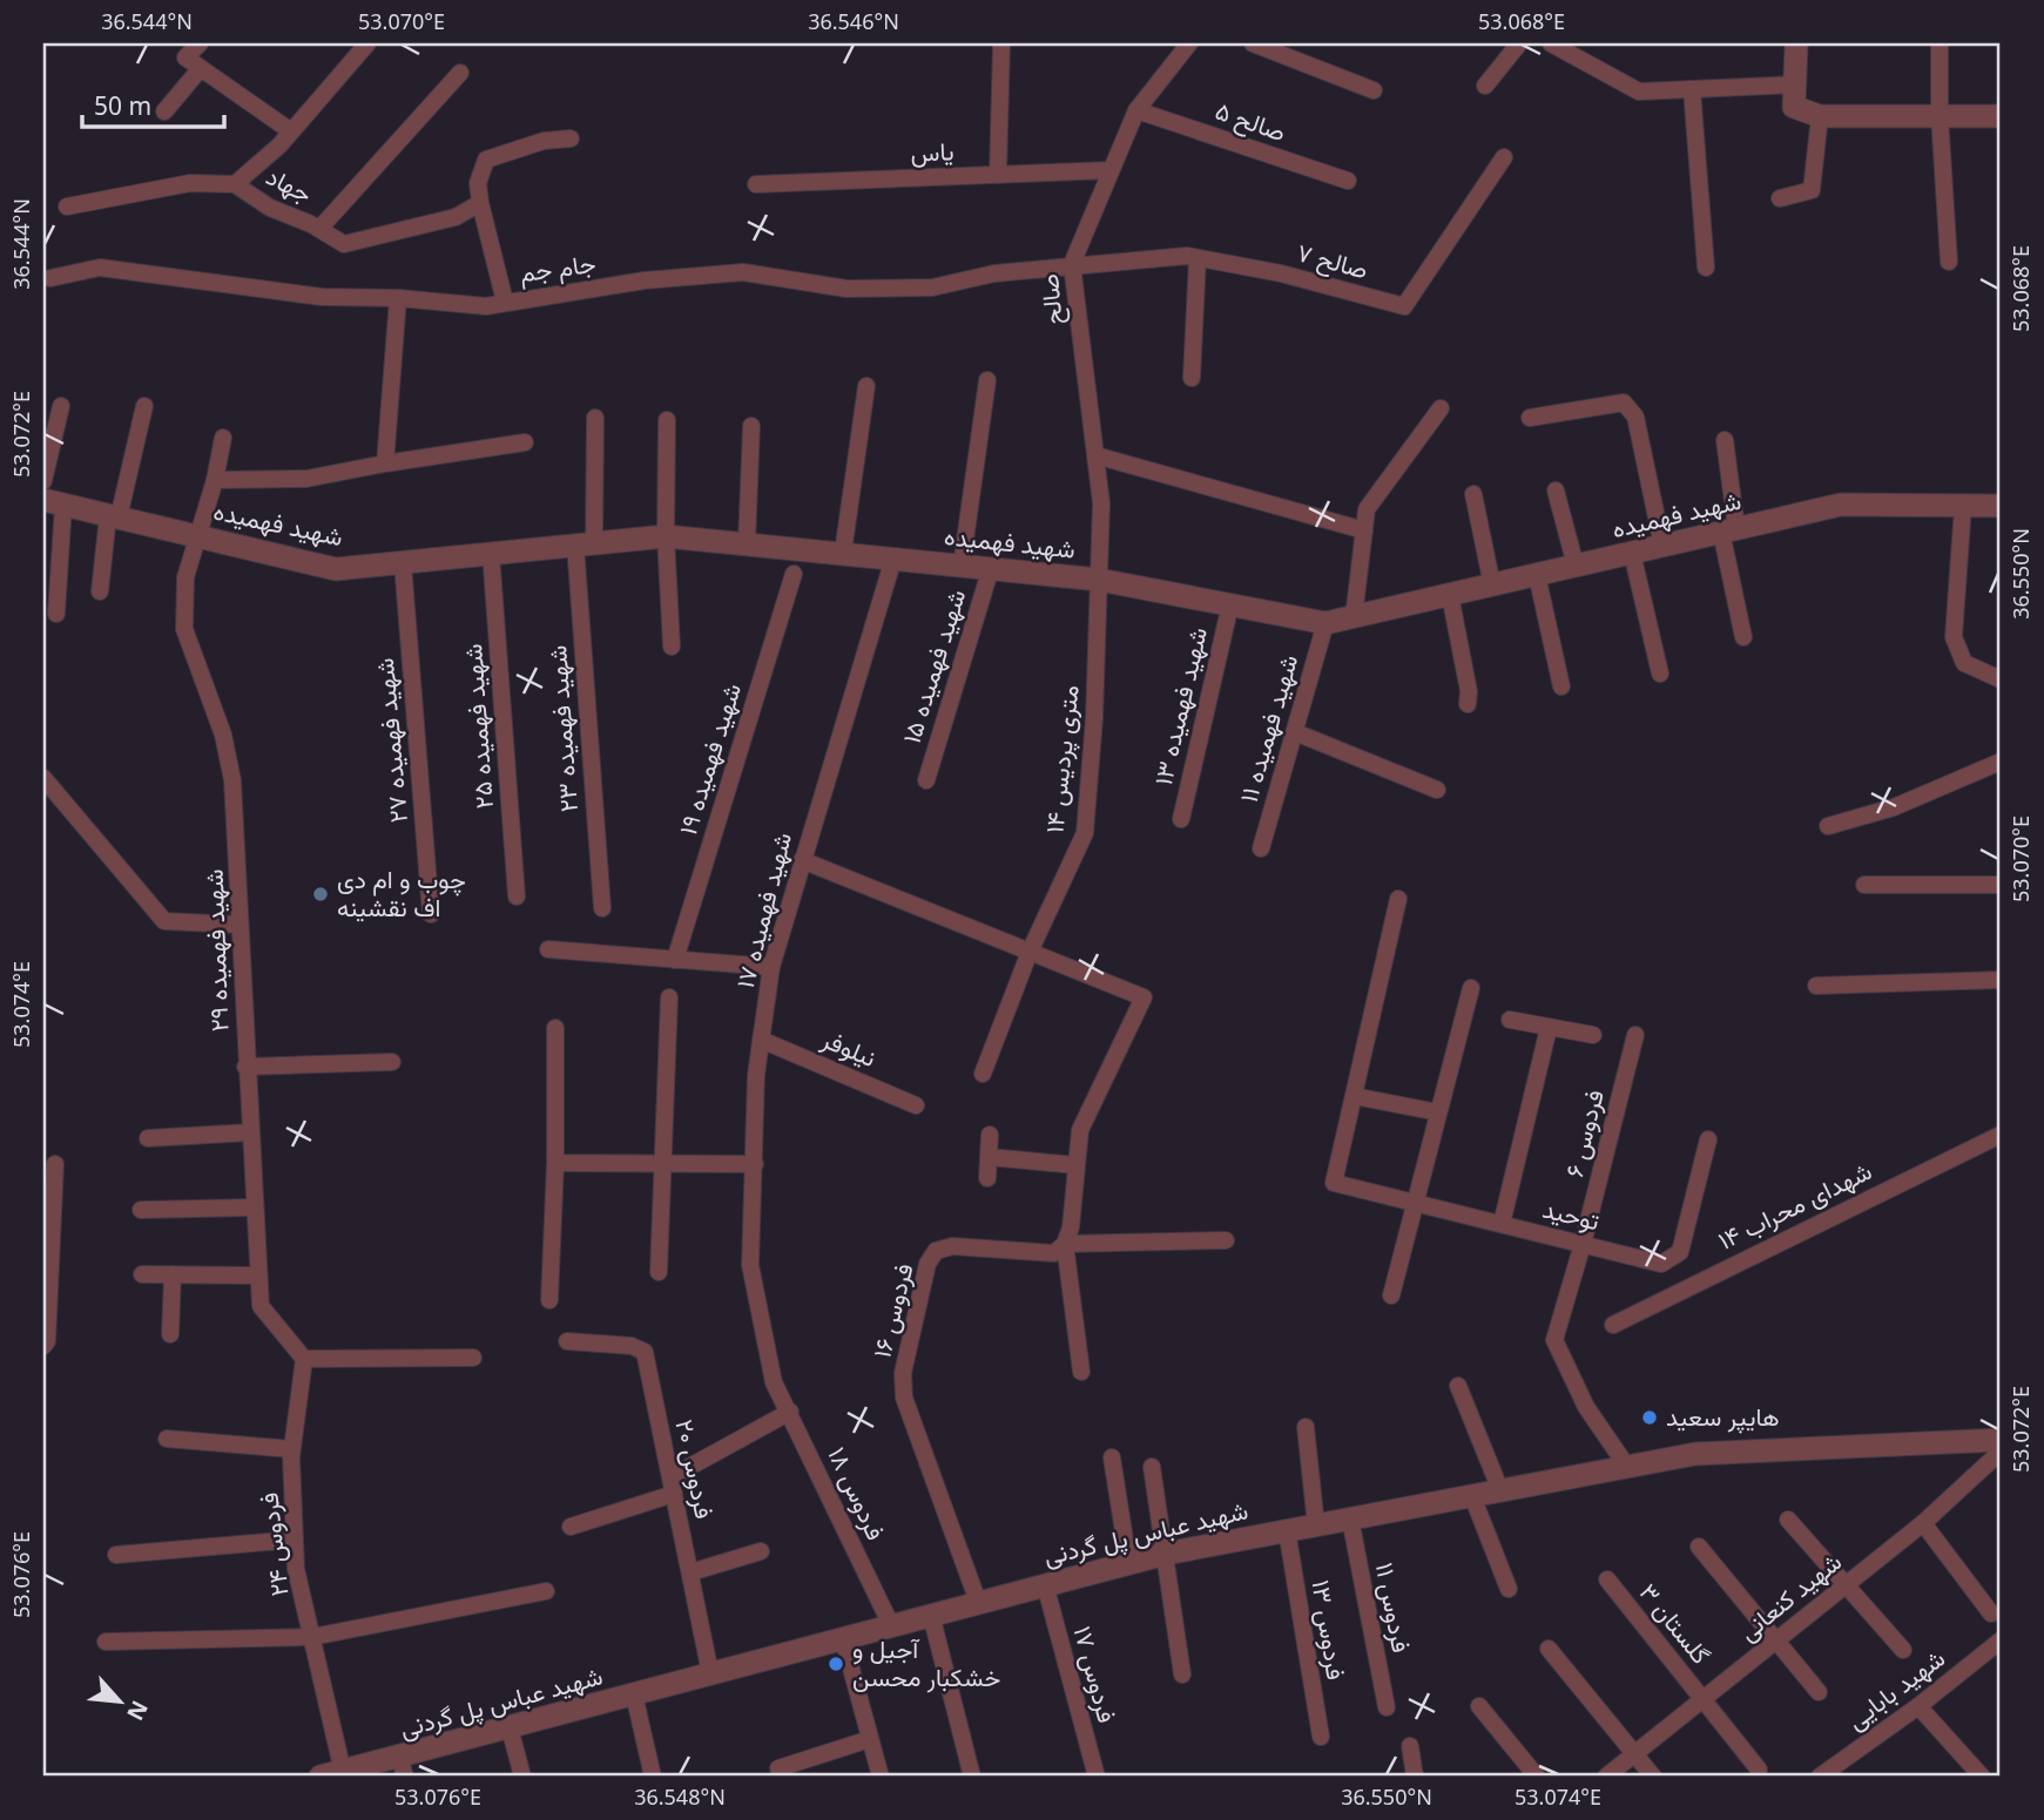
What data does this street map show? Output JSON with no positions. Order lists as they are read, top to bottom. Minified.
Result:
{"streets":{"street":["صالح ۵","یاس","جهاد","صالح ۷","جام جم","صالح","شهید فهمیده","شهید فهمیده ۱۵","شهید فهمیده ۱۳","شهید فهمیده ۲۵","شهید فهمیده ۲۳","شهید فهمیده ۱۱","شهید فهمیده ۲۷","شهید فهمیده ۱۹","۱۴ متری پردیس","شهید فهمیده ۱۷","شهید فهمیده ۲۹","نیلوفر","فردوس ۶","شهدای محراب ۱۴","توحید","فردوس ۱۶","فردوس ۲۰","فردوس ۱۸","شهید عباس پل گردنی","فردوس ۲۴","شهید کنعانی","فردوس ۱۱","گلستان ۳","فردوس ۱۳","فردوس ۱۷","شهید بابایی"]},"crossings":[["صالح ۵","صالح"],["یاس","صالح"],["صالح ۷","جام جم"],["صالح ۷","صالح"],["جام جم","صالح"],["صالح","شهید فهمیده"],["صالح","۱۴ متری پردیس"],["شهید فهمیده","شهید فهمیده ۱۵"],["شهید فهمیده","شهید فهمیده ۱۳"],["شهید فهمیده","شهید فهمیده ۲۵"],["شهید فهمیده","شهید فهمیده ۲۳"],["شهید فهمیده","شهید فهمیده ۱۱"],["شهید فهمیده","شهید فهمیده ۲۷"],["شهید فهمیده","۱۴ متری پردیس"],["شهید فهمیده","شهید فهمیده ۱۷"],["شهید فهمیده","شهید فهمیده ۲۹"],["شهید فهمیده ۱۷","نیلوفر"],["شهید فهمیده ۱۷","فردوس ۱۸"],["شهید فهمیده ۲۹","فردوس ۲۴"],["فردوس ۶","توحید"],["فردوس ۶","شهید عباس پل گردنی"],["فردوس ۱۶","شهید عباس پل گردنی"],["فردوس ۲۰","شهید عباس پل گردنی"],["فردوس ۱۸","شهید عباس پل گردنی"],["شهید عباس پل گردنی","فردوس ۲۴"],["شهید عباس پل گردنی","فردوس ۱۱"],["شهید عباس پل گردنی","فردوس ۱۳"],["شهید عباس پل گردنی","فردوس ۱۷"],["شهید کنعانی","گلستان ۳"]],"places":["چوب و ام دی اف نقشینه","هایپر سعید","آجیل و خشکبار محسن"],"scale_bar":"50 m","north":"bottom right","coordinates":["36.544°N","53.070°E","36.546°N","53.068°E","53.072°E","36.550°N","53.074°E","53.076°E","36.548°N"]}
